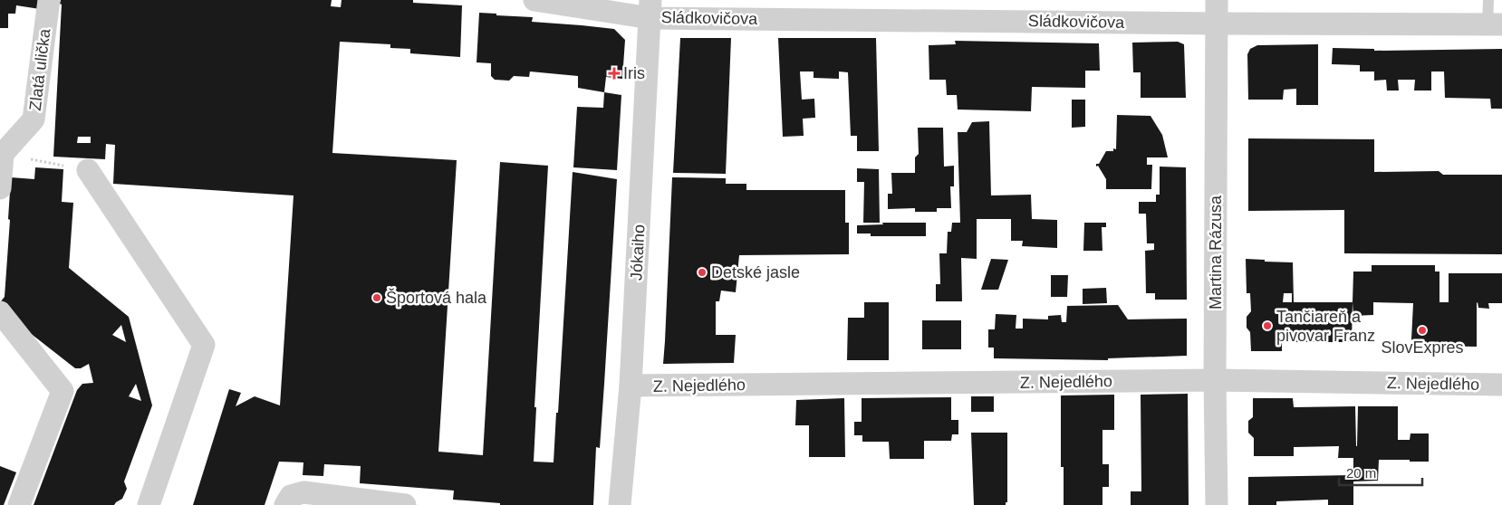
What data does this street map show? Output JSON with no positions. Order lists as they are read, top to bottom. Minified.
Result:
{"streets":{"street":["Sládkovičova","Zlatá ulička","Jókaiho","Martina Rázusa","Z. Nejedlého"]},"crossings":[["Sládkovičova","Jókaiho"],["Sládkovičova","Martina Rázusa"],["Jókaiho","Z. Nejedlého"],["Martina Rázusa","Z. Nejedlého"]],"places":{"health":["Iris"],"other":["Detské jasle","Športová hala","Tančiareň a pivovar Franz","SlovExpres"]},"scale_bar":"20 m"}
